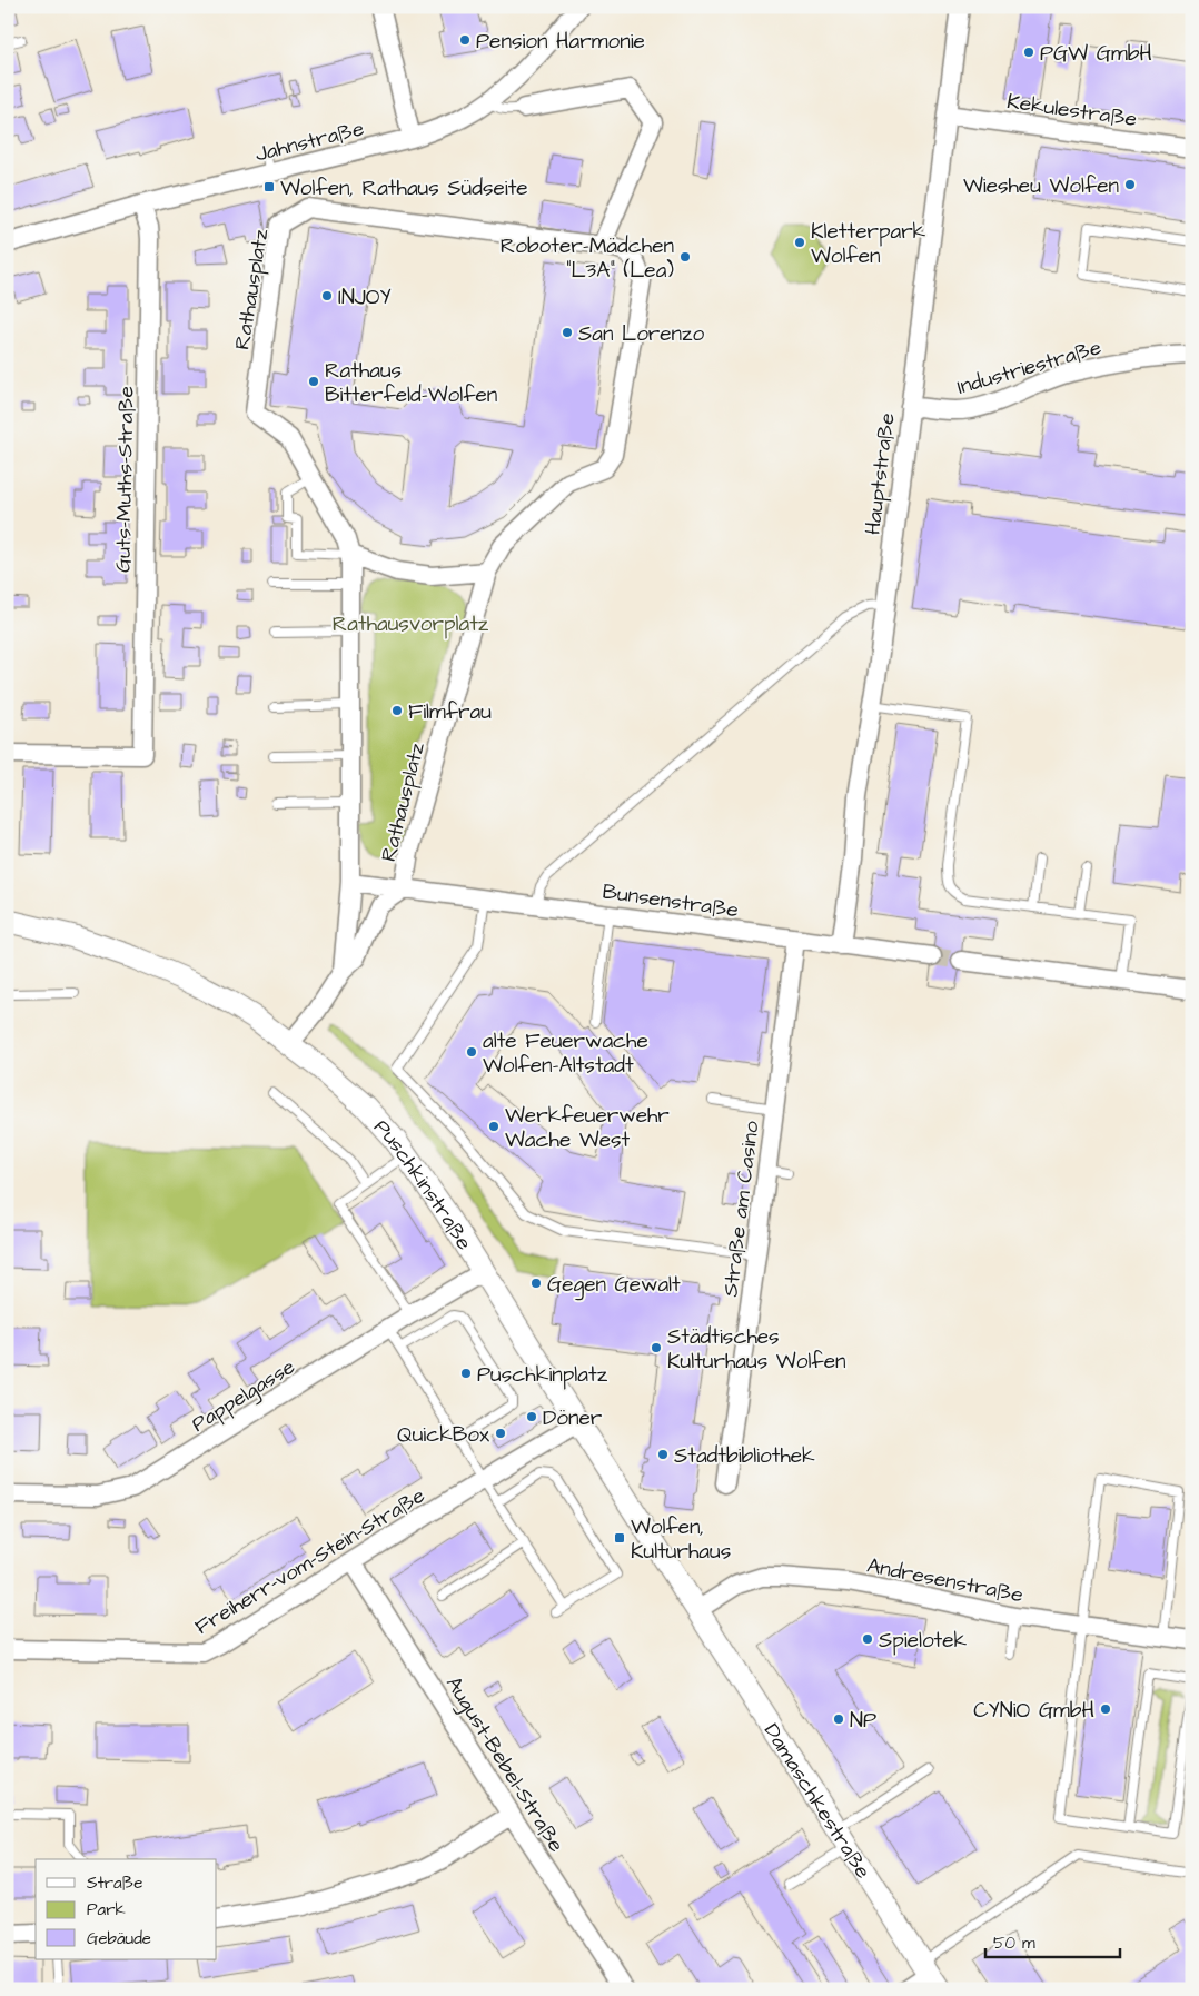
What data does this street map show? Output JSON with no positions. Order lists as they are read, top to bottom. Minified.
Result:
{"streets":{"street":["Kekulestraße","Jahnstraße","Rathausplatz","Industriestraße","Hauptstraße","Guts-Muths-Straße","Bunsenstraße","Puschkinstraße","Straße am Casino","Pappelgasse","Freiherr-vom-Stein-Straße","Andresenstraße","August-Bebel-Straße","Damaschkestraße"]},"crossings":[["Kekulestraße","Hauptstraße"],["Jahnstraße","Guts-Muths-Straße"],["Rathausplatz","Bunsenstraße"],["Industriestraße","Hauptstraße"],["Hauptstraße","Bunsenstraße"],["Bunsenstraße","Straße am Casino"],["Puschkinstraße","Pappelgasse"],["Puschkinstraße","Freiherr-vom-Stein-Straße"],["Puschkinstraße","Andresenstraße"],["Puschkinstraße","Damaschkestraße"],["Freiherr-vom-Stein-Straße","August-Bebel-Straße"],["Andresenstraße","Damaschkestraße"]],"parks":["Rathausvorplatz"],"places":{"other":["Pension Harmonie","PGW GmbH","Wiesheu Wolfen","Kletterpark Wolfen","Roboter-Mädchen \"L3A\" (Lea)","INJOY","San Lorenzo","Rathaus Bitterfeld-Wolfen","Filmfrau","alte Feuerwache Wolfen-Altstadt","Werkfeuerwehr Wache West","Gegen Gewalt","Städtisches Kulturhaus Wolfen","Puschkinplatz","Döner","QuickBox","Stadtbibliothek","Spielotek","CYNiO GmbH","NP"],"transit":["Wolfen, Rathaus Südseite","Wolfen, Kulturhaus"]},"legend":["Straße","Park","Gebäude"],"scale_bar":"50 m"}
